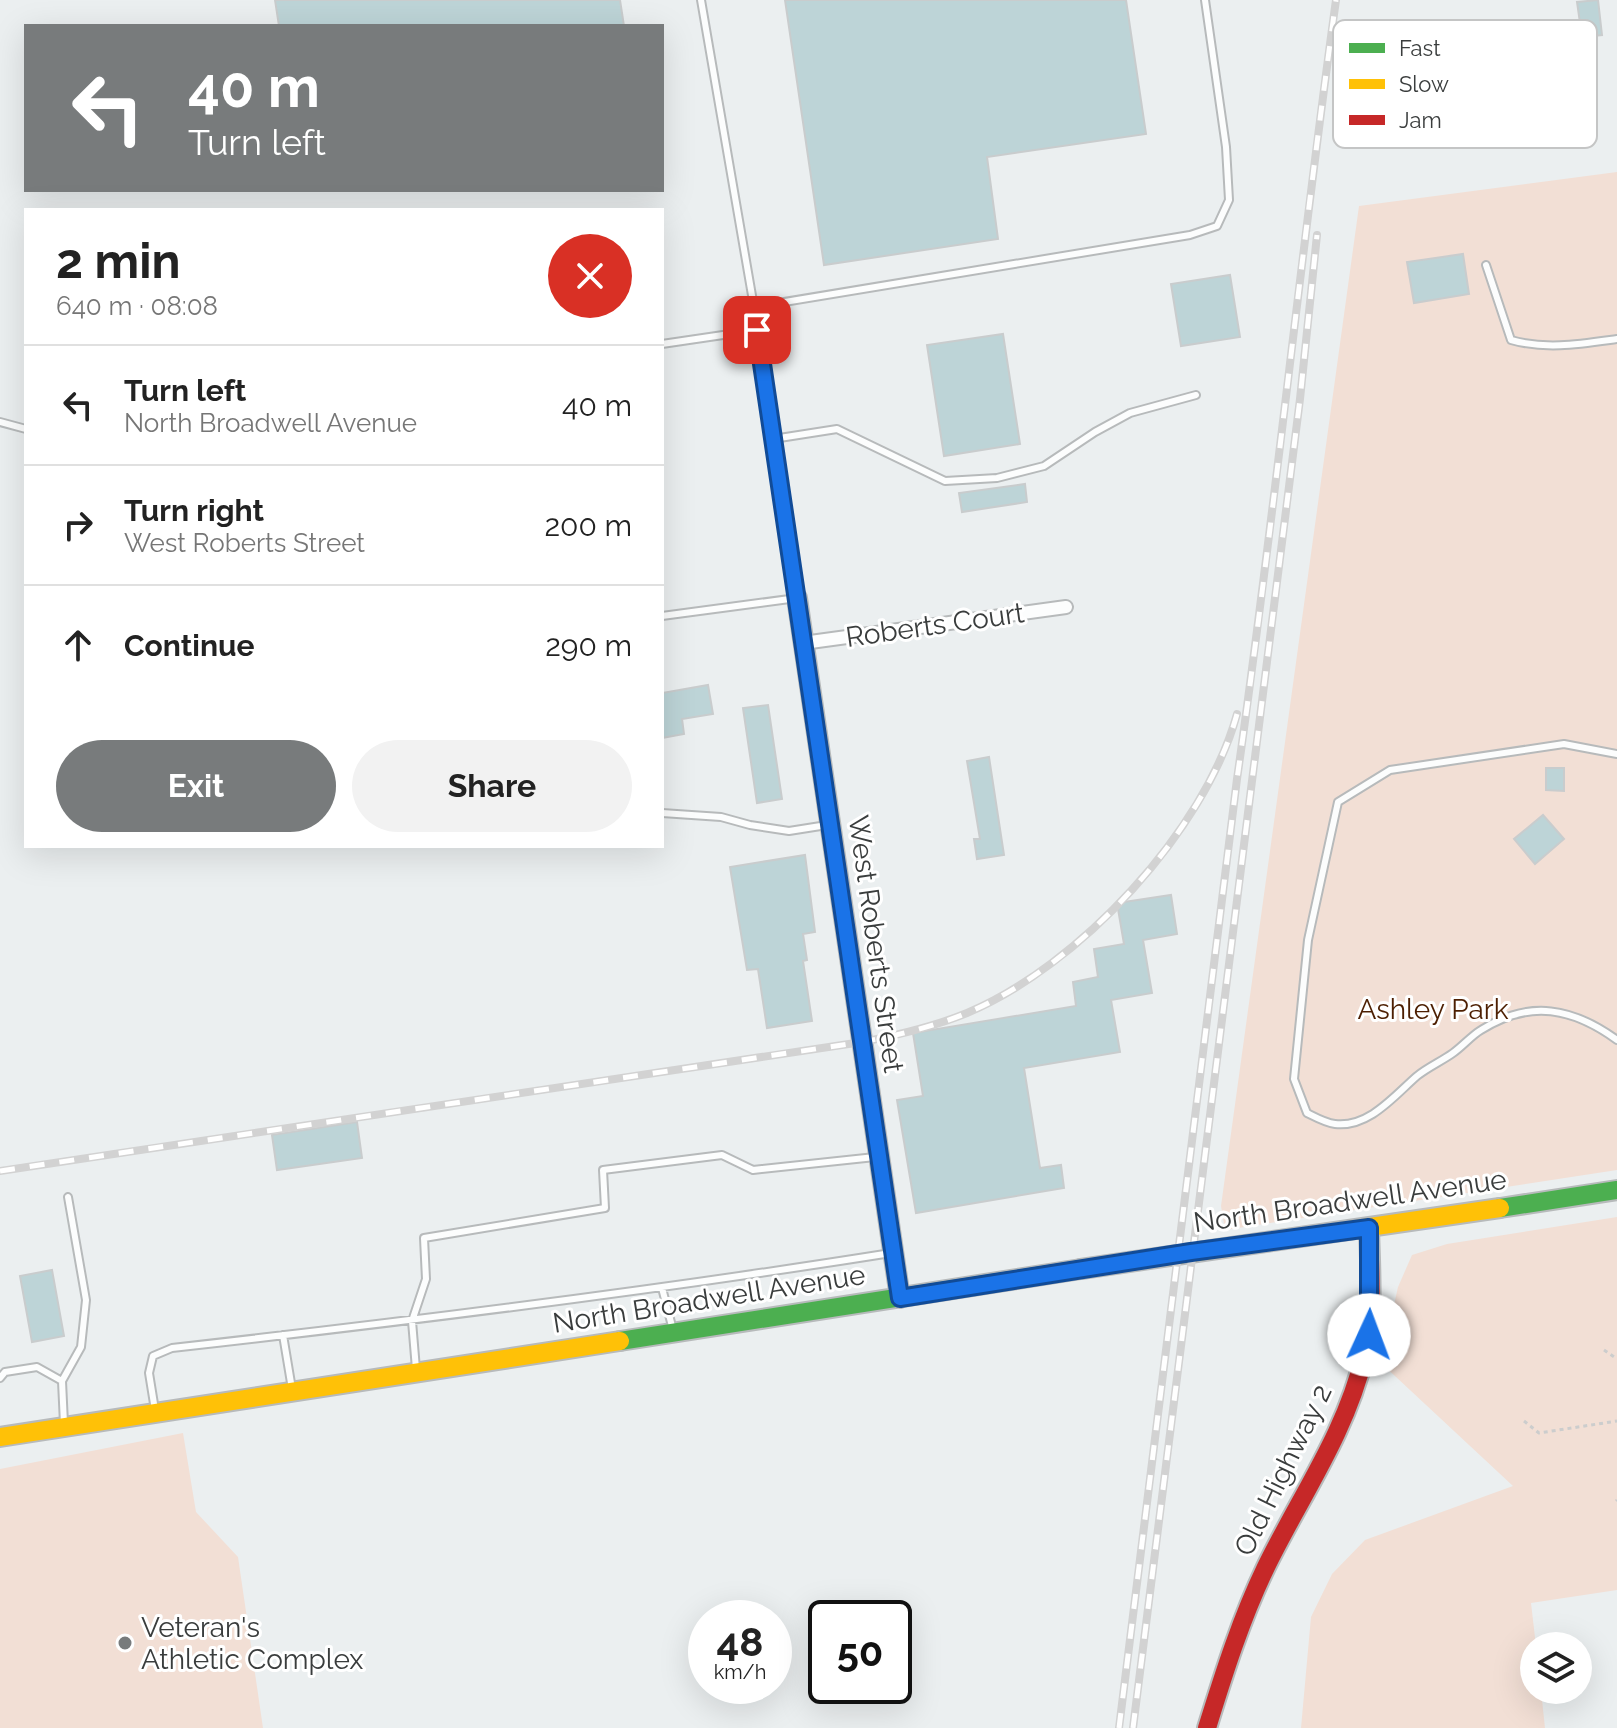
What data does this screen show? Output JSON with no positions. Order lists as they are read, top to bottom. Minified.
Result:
{"streets":{"main road":["West Roberts Street","North Broadwell Avenue","Old Highway 2"],"street":["Roberts Court"]},"crossings":[["Roberts Court","West Roberts Street"],["West Roberts Street","North Broadwell Avenue"],["North Broadwell Avenue","Old Highway 2"]],"parks":["Ashley Park"],"places":["Veteran's Athletic Complex"],"legend":["Fast","Slow","Jam"],"page":{"turn":["40 m","Turn left"],"heading":["2 min","640 m · 08:08"],"list":[{"name":"Turn left","note":"North Broadwell Avenue","value":"40 m"},{"name":"Turn right","note":"West Roberts Street","value":"200 m"},{"name":"Continue","value":"290 m"}],"buttons":["Exit","Share"],"speed":"48 km/h","limit":"50"}}
